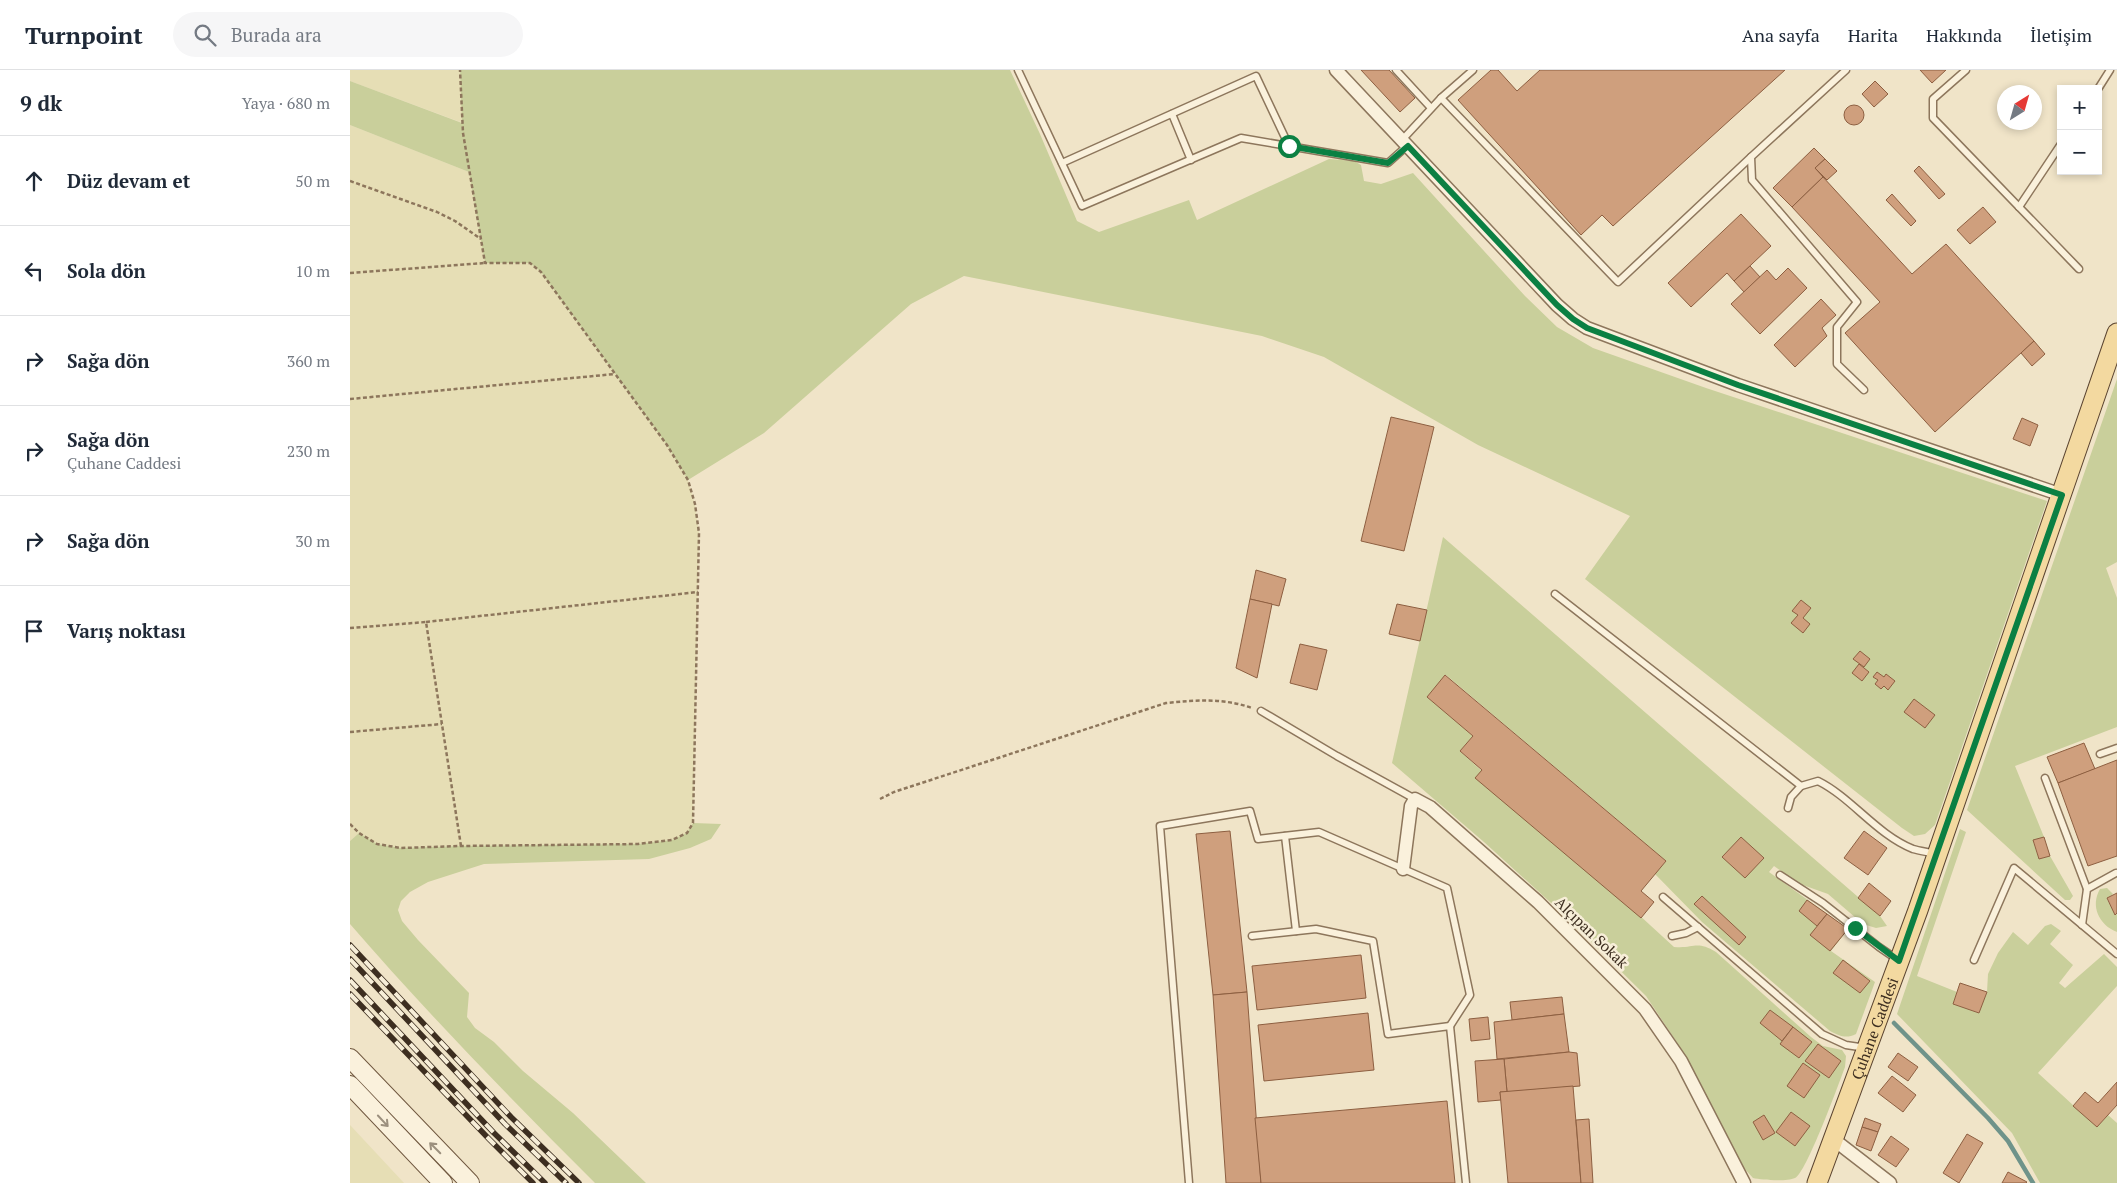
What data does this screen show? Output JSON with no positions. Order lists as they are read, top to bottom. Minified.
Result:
{"streets":{"main road":["Çuhane Caddesi"],"street":["Alçıpan Sokak"]},"north":"top right","page":{"header":"Turnpoint","search":"Burada ara","nav":["Ana sayfa","Harita","Hakkında","İletişim"],"heading":["9 dk","Yaya · 680 m"],"map_buttons":["+","−"],"list":[["Düz devam et","50 m"],["Sola dön","10 m"],["Sağa dön","360 m"],["Sağa dön","Çuhane Caddesi","230 m"],["Sağa dön","30 m"],"Varış noktası"]}}
